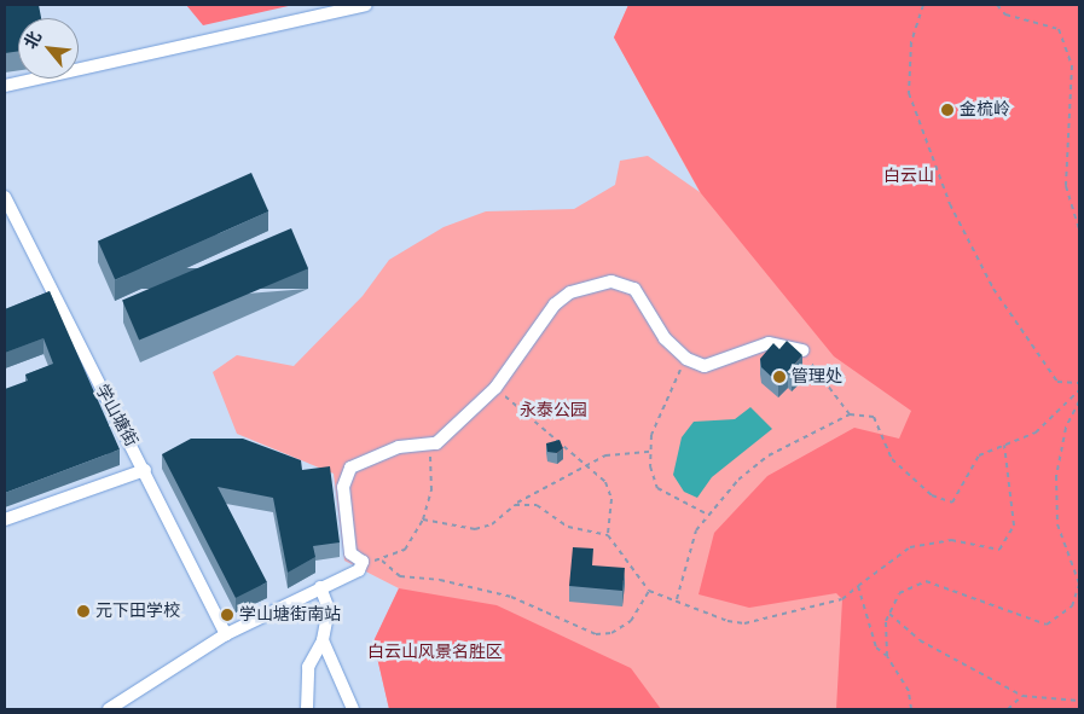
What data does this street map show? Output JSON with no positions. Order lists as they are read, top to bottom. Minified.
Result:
{"streets":{"street":["学山塘街"]},"parks":["白云山","永泰公园","白云山风景名胜区"],"places":["金梳岭","管理处","元下田学校","学山塘街南站"],"north":"top left"}
